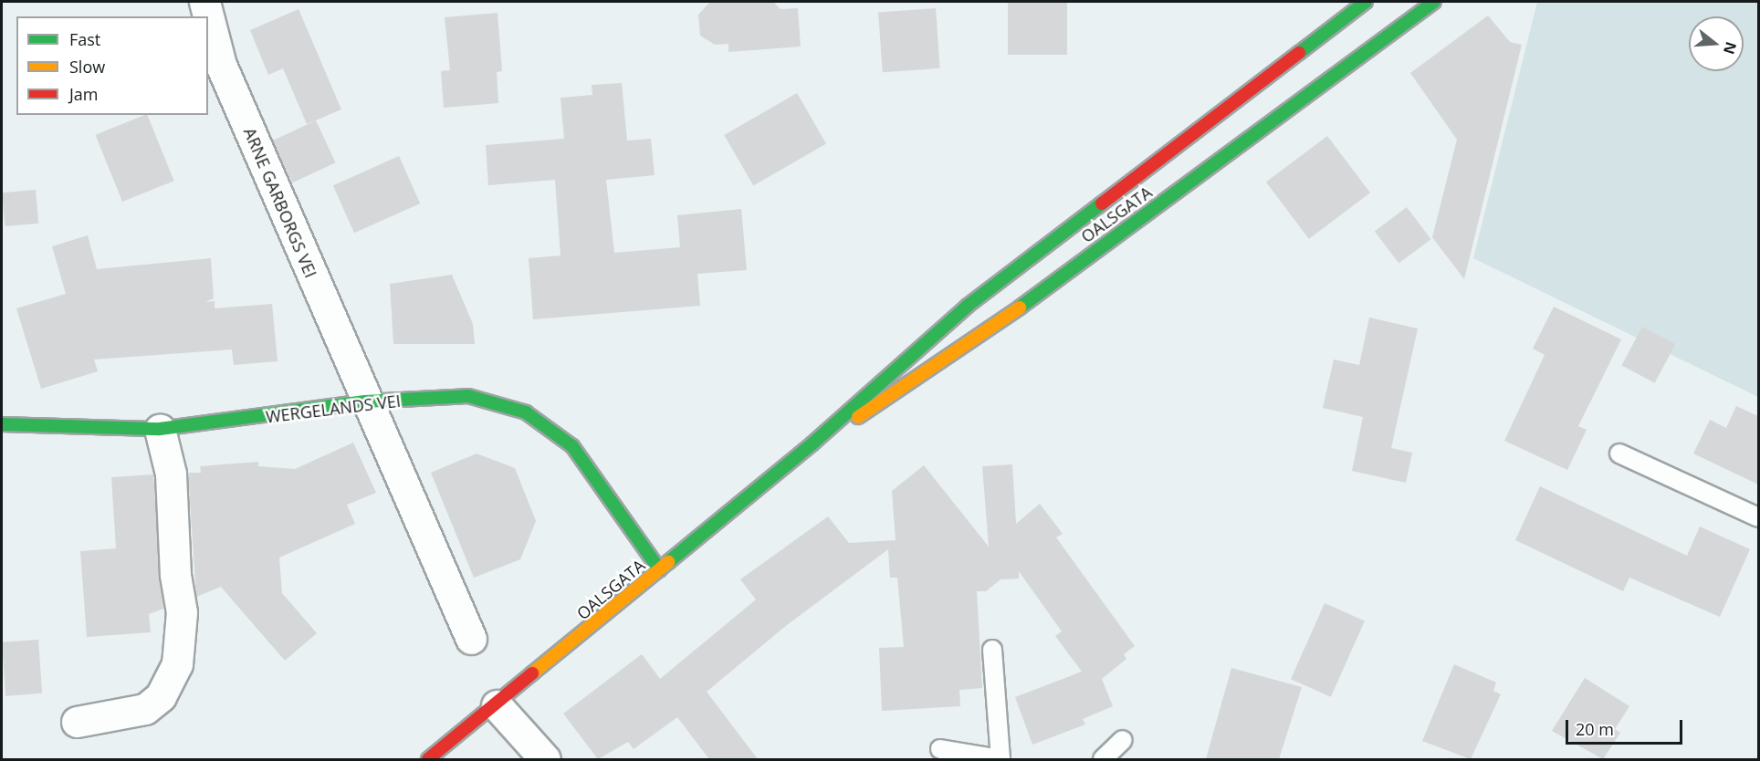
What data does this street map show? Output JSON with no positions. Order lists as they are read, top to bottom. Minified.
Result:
{"streets":{"main road":["OALSGATA","WERGELANDS VEI"],"street":["ARNE GARBORGS VEI"]},"crossings":[["ARNE GARBORGS VEI","WERGELANDS VEI"],["OALSGATA","WERGELANDS VEI"]],"legend":["Fast","Slow","Jam"],"scale_bar":"20 m","north":"right"}
